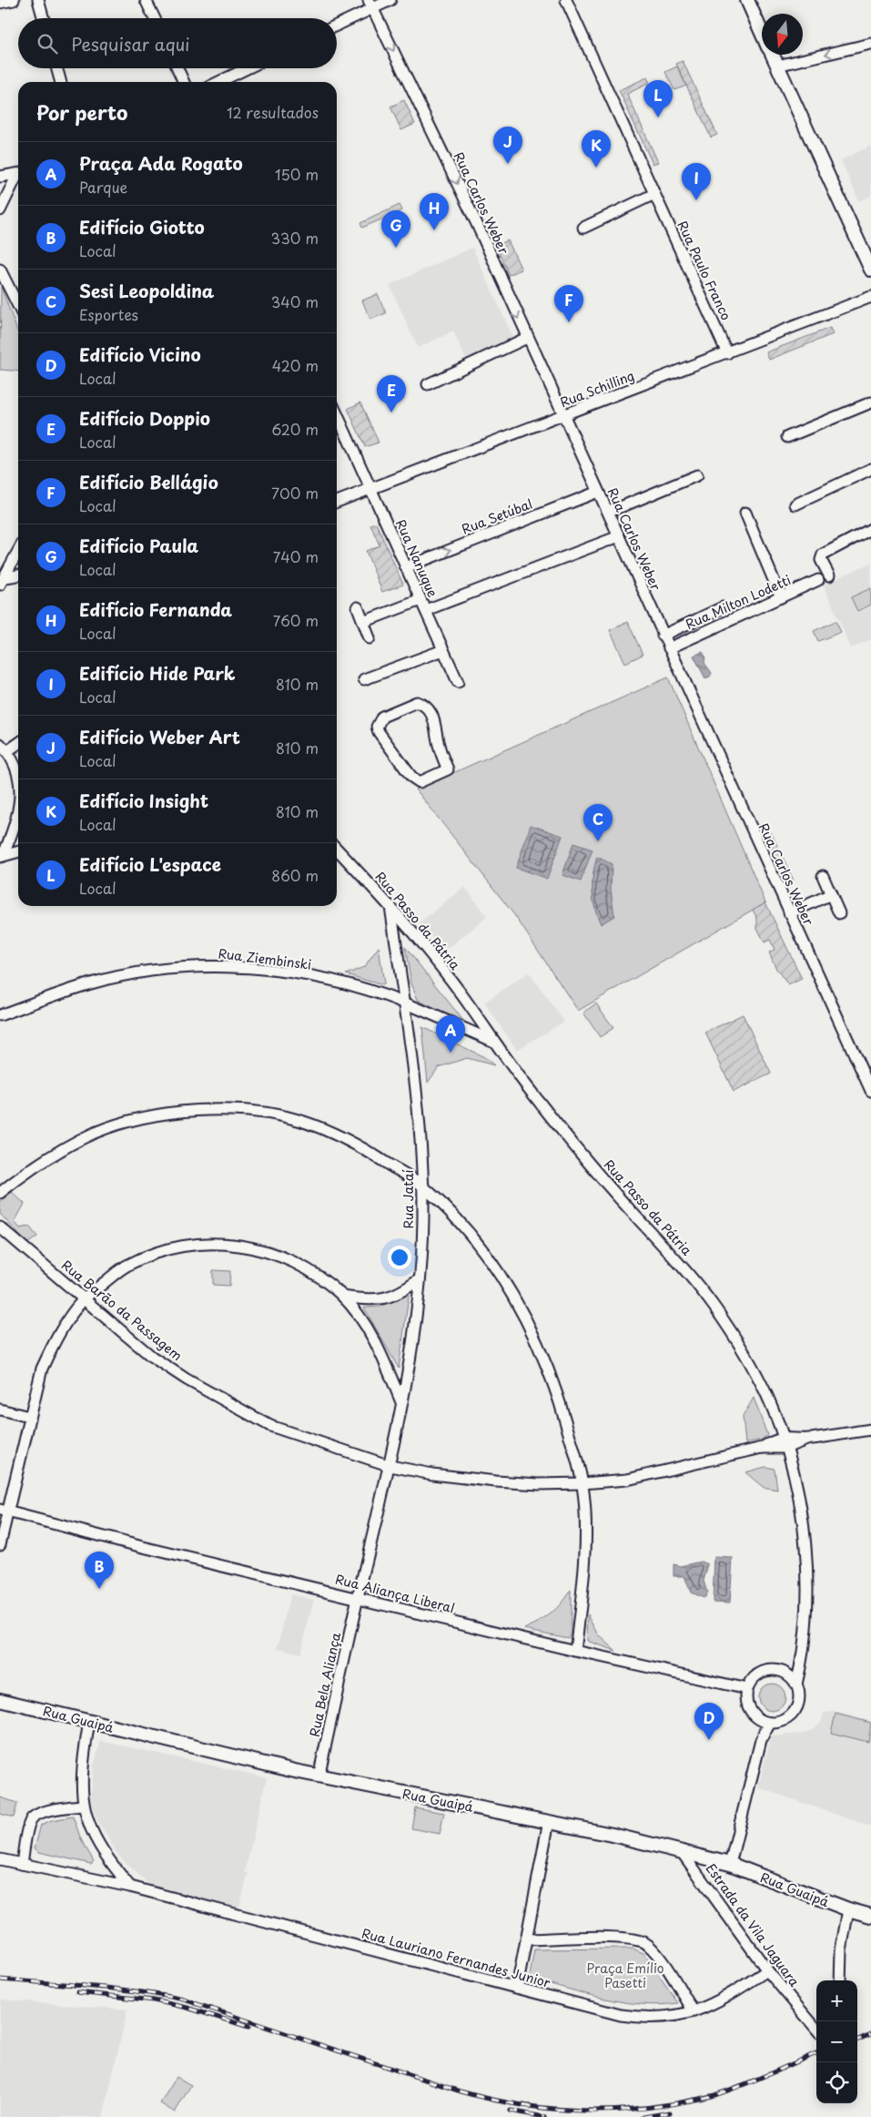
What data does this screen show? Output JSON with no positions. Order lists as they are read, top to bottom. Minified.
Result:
{"streets":{"main road":["Rua Guaipá"],"street":["Rua Carlos Weber","Rua Paulo Franco","Rua Schilling","Rua Setúbal","Rua Nanuque","Rua Milton Lodetti","Rua Passo da Pátria","Rua Ziembinski","Rua Jataí","Rua Barão da Passagem","Rua Aliança Liberal","Rua Bela Aliança","Estrada da Vila Jaguara","Rua Lauriano Fernandes Junior"]},"crossings":[["Rua Carlos Weber","Rua Schilling"],["Rua Carlos Weber","Rua Setúbal"],["Rua Carlos Weber","Rua Nanuque"],["Rua Carlos Weber","Rua Milton Lodetti"],["Rua Paulo Franco","Rua Schilling"],["Rua Schilling","Rua Nanuque"],["Rua Setúbal","Rua Nanuque"],["Rua Passo da Pátria","Rua Ziembinski"],["Rua Passo da Pátria","Rua Jataí"],["Rua Passo da Pátria","Rua Barão da Passagem"],["Rua Passo da Pátria","Rua Aliança Liberal"],["Rua Ziembinski","Rua Jataí"],["Rua Jataí","Rua Barão da Passagem"],["Rua Jataí","Rua Aliança Liberal"],["Rua Jataí","Rua Bela Aliança"],["Rua Aliança Liberal","Rua Bela Aliança"],["Rua Bela Aliança","Rua Guaipá"],["Rua Guaipá","Estrada da Vila Jaguara"],["Estrada da Vila Jaguara","Rua Lauriano Fernandes Junior"]],"one_way":["Rua Setúbal"],"parks":["Praça Emílio Pasetti"],"north":"bottom","page":{"search":"Pesquisar aqui","pins":["L","J","K","I","H","G","F","E","C","A","B","D"],"heading":["Por perto","12 resultados"],"list":[{"mark":"A","name":"Praça Ada Rogato","note":"Parque","value":"150 m"},{"mark":"B","name":"Edifício Giotto","note":"Local","value":"330 m"},{"mark":"C","name":"Sesi Leopoldina","note":"Esportes","value":"340 m"},{"mark":"D","name":"Edifício Vicino","note":"Local","value":"420 m"},{"mark":"E","name":"Edifício Doppio","note":"Local","value":"620 m"},{"mark":"F","name":"Edifício Bellágio","note":"Local","value":"700 m"},{"mark":"G","name":"Edifício Paula","note":"Local","value":"740 m"},{"mark":"H","name":"Edifício Fernanda","note":"Local","value":"760 m"},{"mark":"I","name":"Edifício Hide Park","note":"Local","value":"810 m"},{"mark":"J","name":"Edifício Weber Art","note":"Local","value":"810 m"},{"mark":"K","name":"Edifício Insight","note":"Local","value":"810 m"},{"mark":"L","name":"Edifício L'espace","note":"Local","value":"860 m"}],"map_buttons":["+","−"]}}
